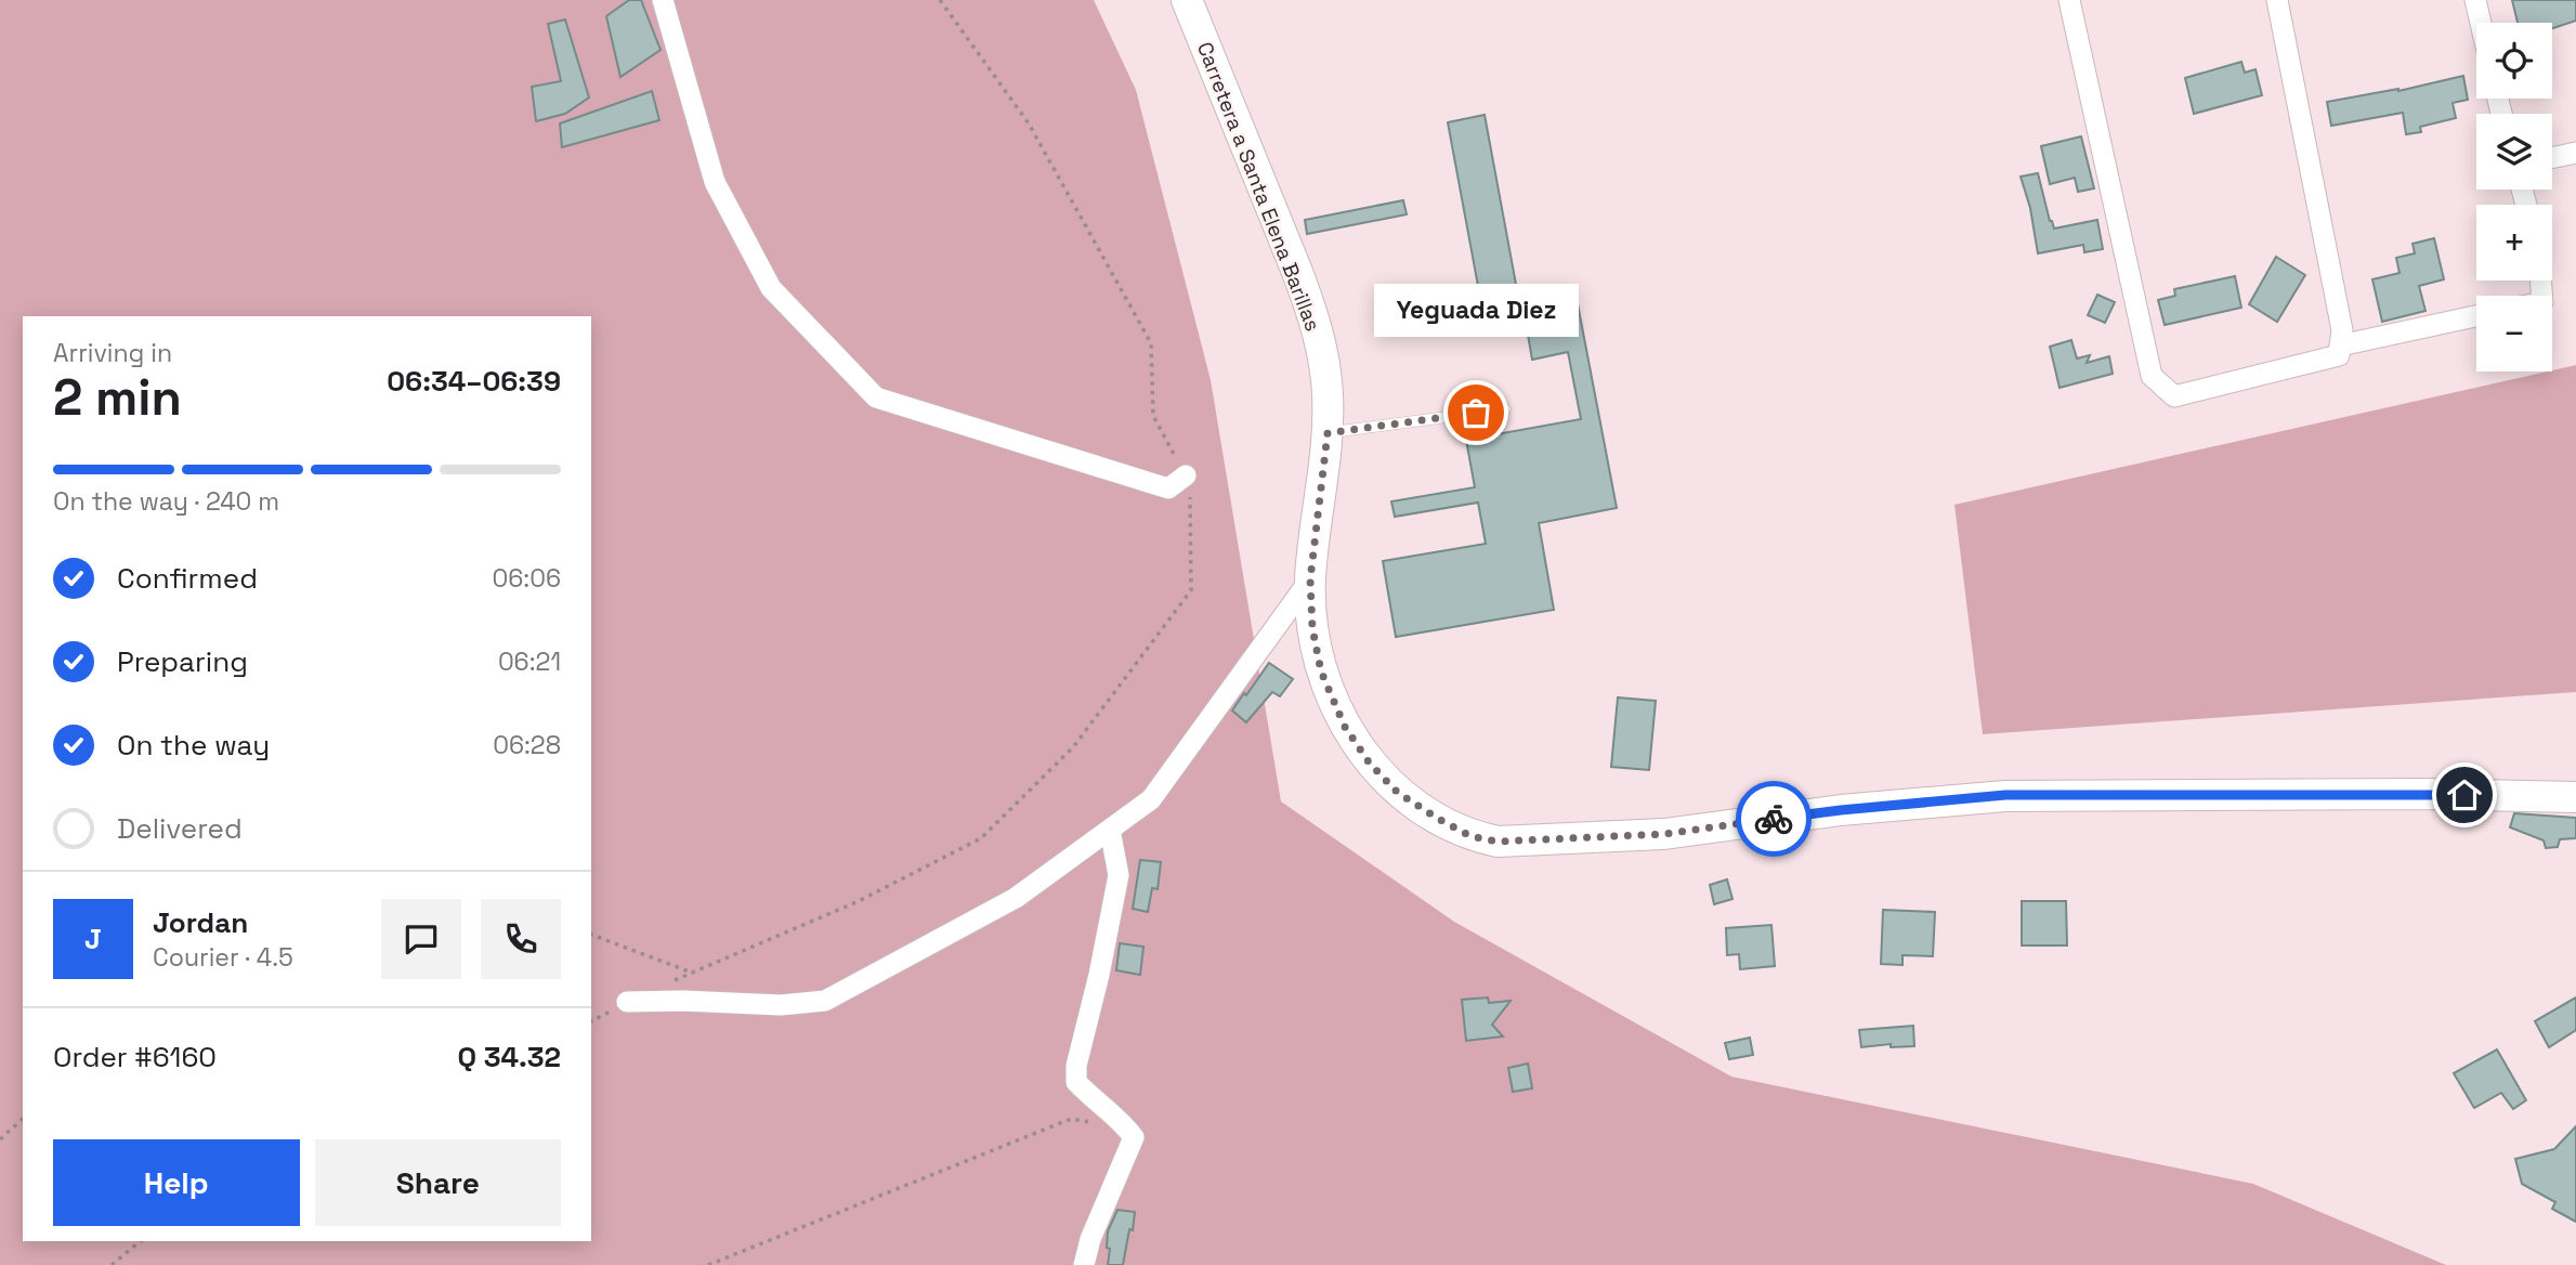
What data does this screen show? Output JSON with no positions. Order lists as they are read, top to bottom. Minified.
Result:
{"streets":{"main road":["Carretera a Santa Elena Barillas"]},"places":["Yeguada Diez"],"page":{"map_buttons":["+","−"],"bubble":"Yeguada Diez","heading":["2 min","Arriving in","06:34–06:39"],"panel":["Jordan","Courier · 4.5","Order #6160","Q 34.32"],"bar":"On the way · 240 m","list":[["Confirmed","06:06"],["Preparing","06:21"],["On the way","06:28"],"Delivered"],"round":"J","buttons":["Help","Share"]}}
